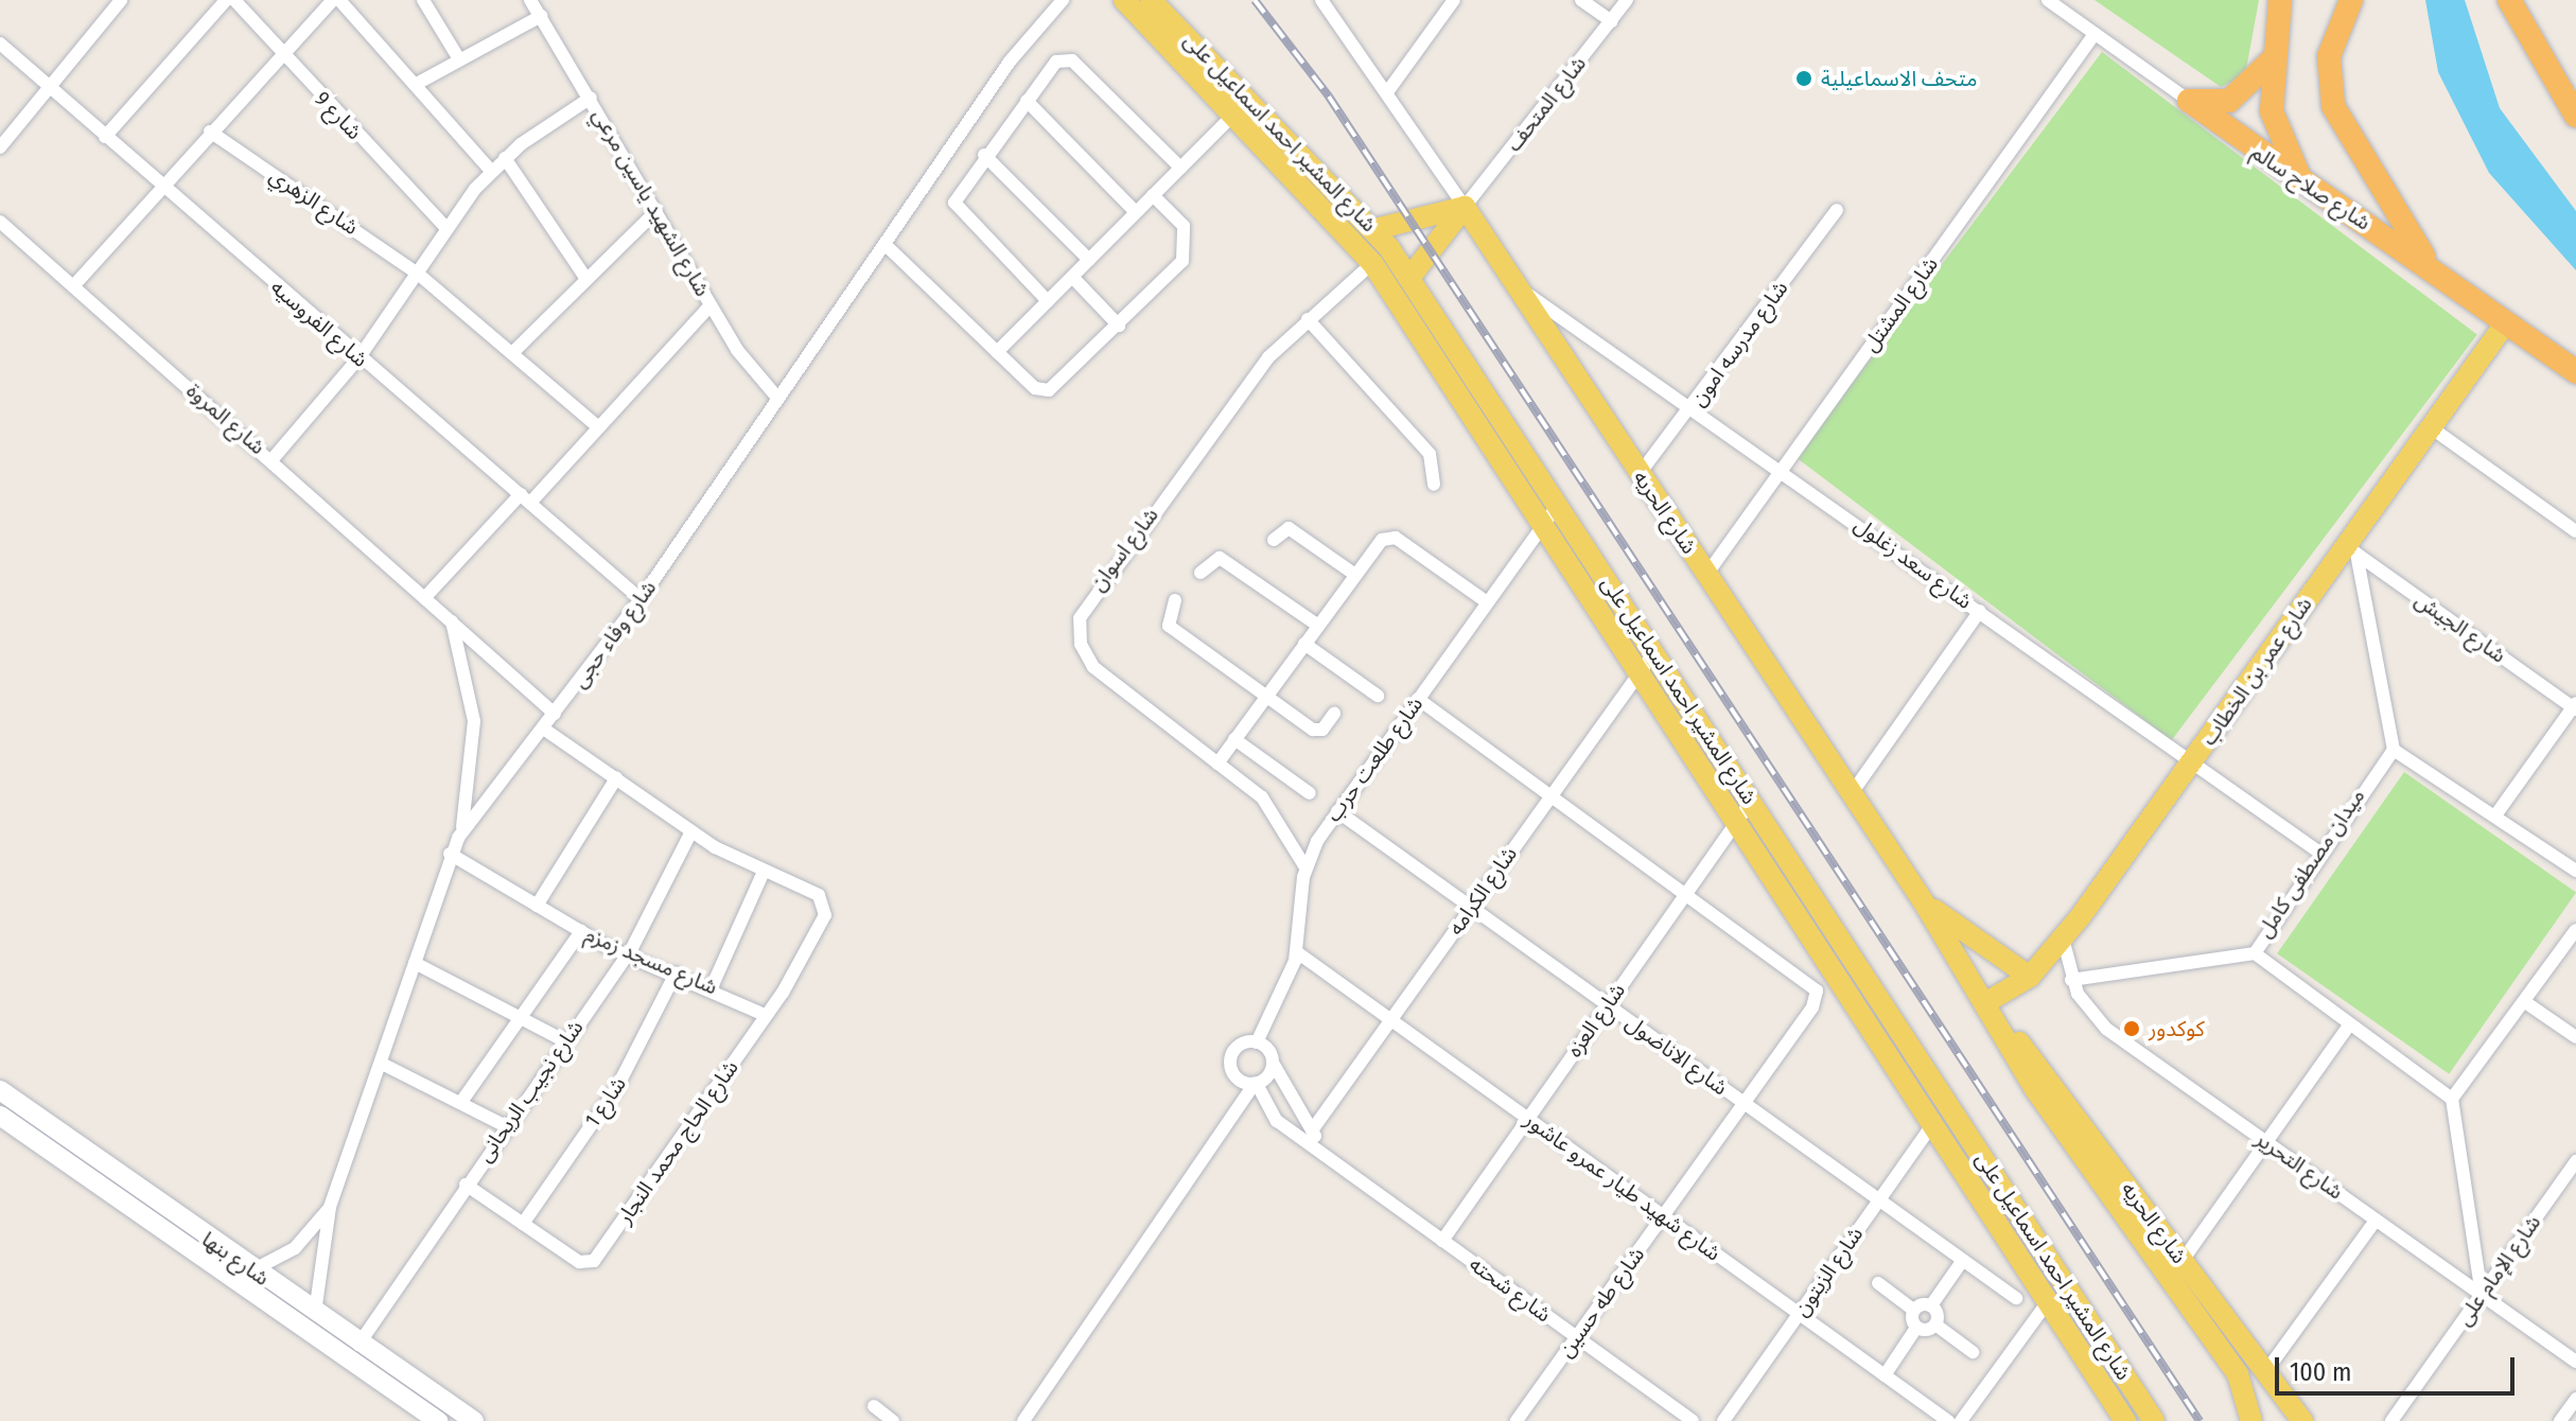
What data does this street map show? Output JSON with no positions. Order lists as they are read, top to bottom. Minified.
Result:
{"streets":{"highway":["شارع صلاح سالم"],"main road":["شارع المشير احمد اسماعيل على","شارع الحريه","شارع عمر بن الخطاب","شارع بنها"],"street":["شارع المتحف","شارع 9","شارع الزهري","شارع الشهيد ياسين مرعي","شارع المشتل","شارع الفروسيه","شارع مدرسه امون","شارع المروة","شارع اسوان","شارع سعد زغلول","شارع الجيش","شارع وفاء حجى","شارع طلعت حرب","ميدان مصطفى كامل","شارع الكرامه","شارع مسجد زمزم","شارع العزه","شارع الاناضول","شارع نجيب الريحانى","شارع 1","شارع الحاج محمد النجار","شارع التحرير","شارع شهيد طيار عمرو عاشور","شارع الإمام على","شارع الزيتون","شارع شحته","شارع طه حسين"]},"crossings":[["شارع المتحف","شارع الحريه"],["شارع المشير احمد اسماعيل على","شارع اسوان"],["شارع المشير احمد اسماعيل على","شارع طلعت حرب"],["شارع المشير احمد اسماعيل على","شارع الكرامه"],["شارع المشير احمد اسماعيل على","شارع العزه"],["شارع المشير احمد اسماعيل على","شارع الزيتون"],["شارع صلاح سالم","شارع المشتل"],["شارع صلاح سالم","شارع عمر بن الخطاب"],["شارع الشهيد ياسين مرعي","شارع وفاء حجى"],["شارع المشتل","شارع الحريه"],["شارع المشتل","شارع سعد زغلول"],["شارع الفروسيه","شارع وفاء حجى"],["شارع مدرسه امون","شارع الحريه"],["شارع مدرسه امون","شارع سعد زغلول"],["شارع المروة","شارع وفاء حجى"],["شارع الحريه","شارع سعد زغلول"],["شارع الحريه","شارع عمر بن الخطاب"],["شارع اسوان","شارع طلعت حرب"],["شارع سعد زغلول","شارع عمر بن الخطاب"],["شارع سعد زغلول","ميدان مصطفى كامل"],["شارع الجيش","شارع عمر بن الخطاب"],["شارع وفاء حجى","شارع مسجد زمزم"],["شارع وفاء حجى","شارع بنها"],["شارع عمر بن الخطاب","شارع التحرير"],["شارع طلعت حرب","شارع الاناضول"],["شارع طلعت حرب","شارع شهيد طيار عمرو عاشور"],["شارع طلعت حرب","شارع شحته"],["شارع الكرامه","شارع الاناضول"],["شارع الكرامه","شارع شهيد طيار عمرو عاشور"],["شارع الكرامه","شارع شحته"],["شارع مسجد زمزم","شارع نجيب الريحانى"],["شارع مسجد زمزم","شارع 1"],["شارع مسجد زمزم","شارع الحاج محمد النجار"],["شارع العزه","شارع الاناضول"],["شارع العزه","شارع شهيد طيار عمرو عاشور"],["شارع العزه","شارع شحته"],["شارع العزه","شارع طه حسين"],["شارع الاناضول","شارع الزيتون"],["شارع الاناضول","شارع طه حسين"],["شارع نجيب الريحانى","شارع الحاج محمد النجار"],["شارع نجيب الريحانى","شارع بنها"],["شارع 1","شارع الحاج محمد النجار"],["شارع التحرير","شارع الإمام على"],["شارع شهيد طيار عمرو عاشور","شارع الزيتون"],["شارع شهيد طيار عمرو عاشور","شارع طه حسين"],["شارع شحته","شارع طه حسين"]],"places":["متحف الاسماعيلية","كوكدور"],"scale_bar":"100 m"}
